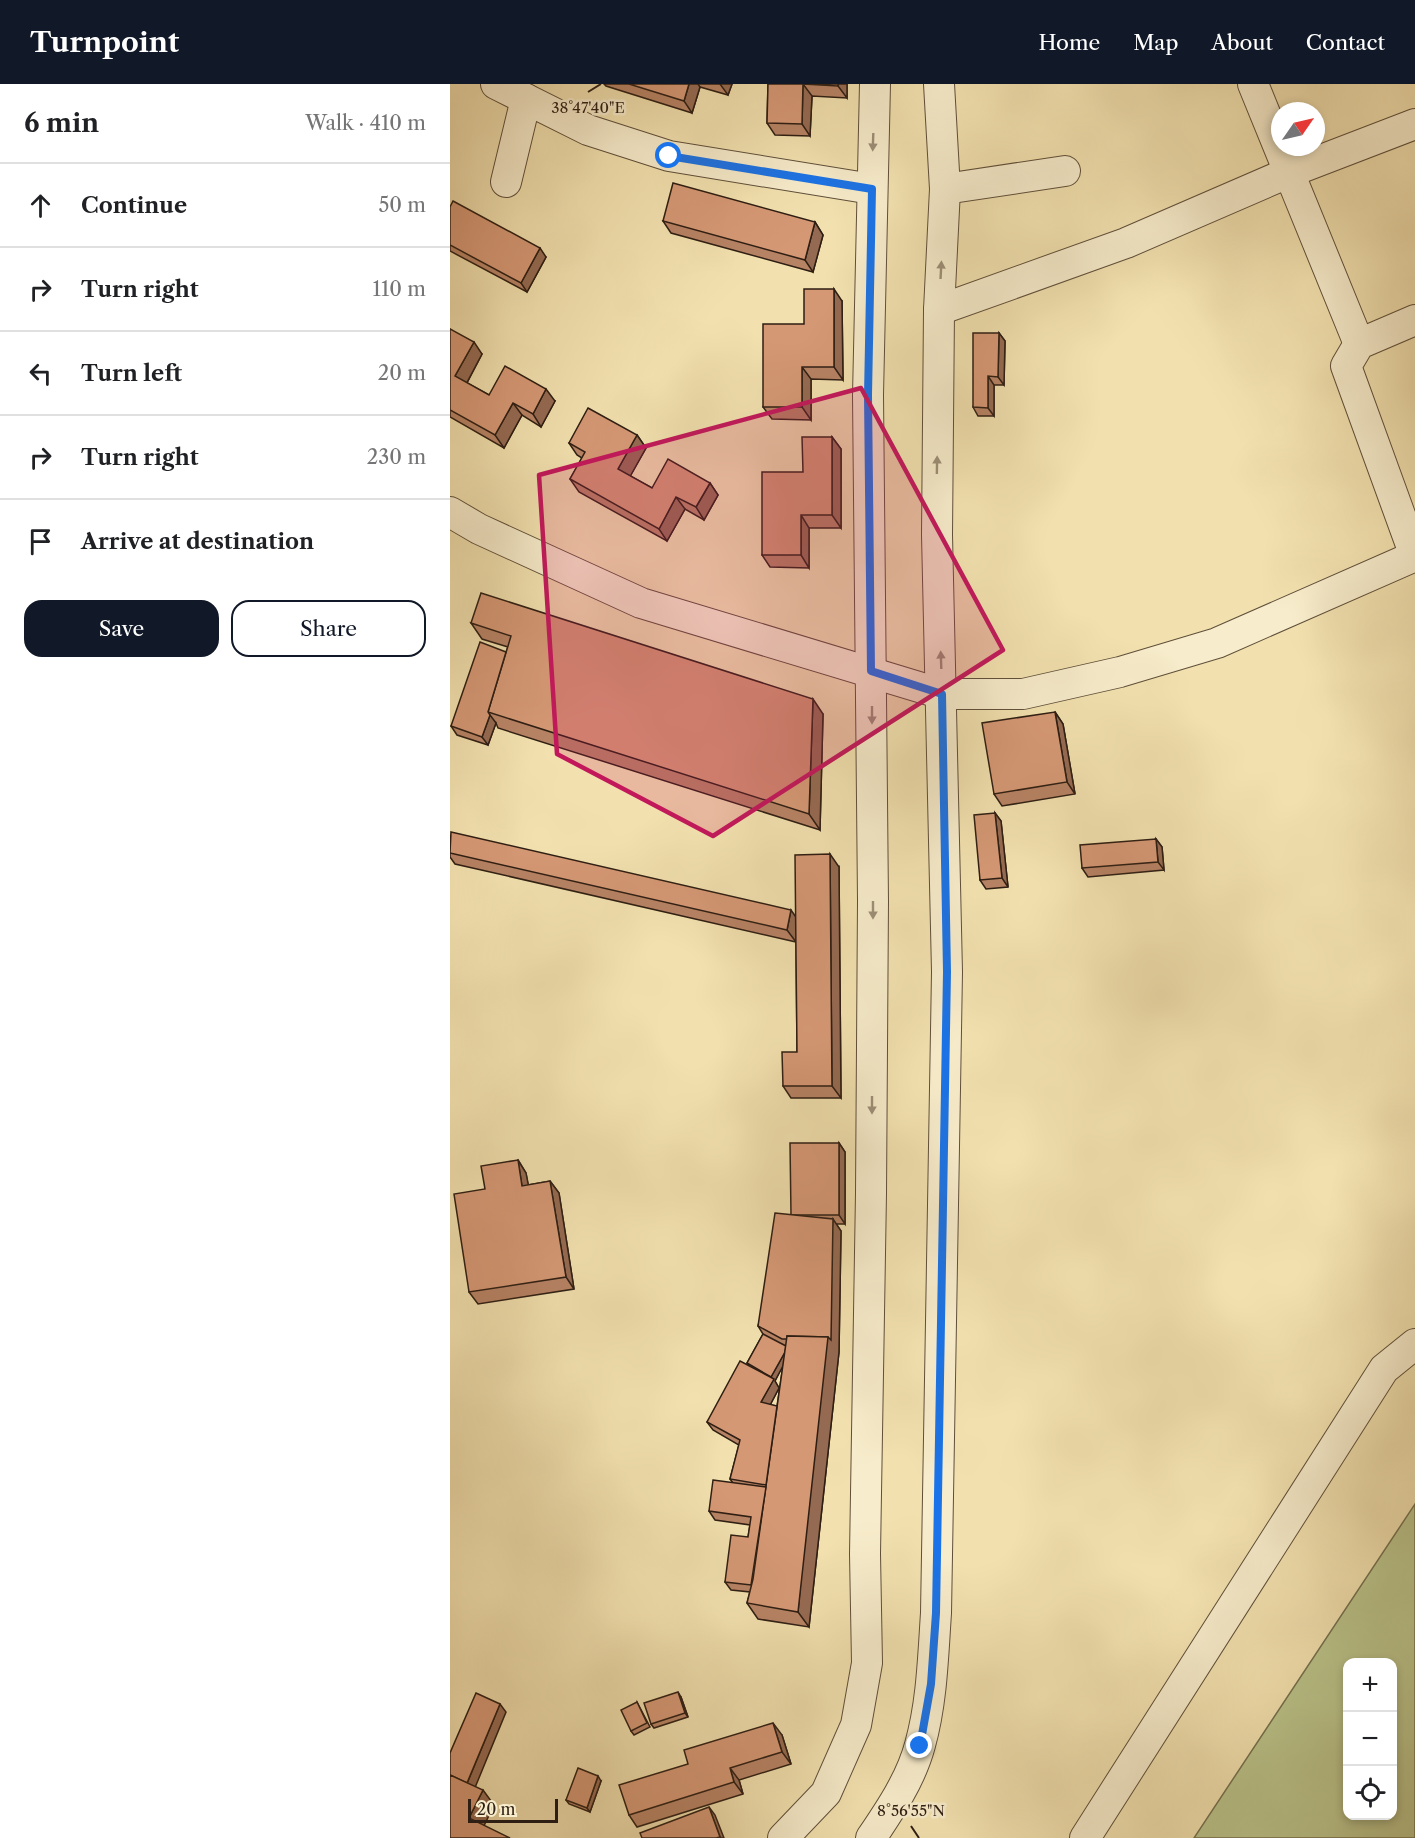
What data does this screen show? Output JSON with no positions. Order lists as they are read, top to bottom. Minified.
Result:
{"scale_bar":"20 m","north":"top right","page":{"header":"Turnpoint","nav":["Home","Map","About","Contact"],"heading":["6 min","Walk · 410 m"],"list":[["Continue","50 m"],["Turn right","110 m"],["Turn left","20 m"],["Turn right","230 m"],"Arrive at destination"],"buttons":["Save","Share"],"map_buttons":["+","−"],"scale":"20 m"},"coordinates":["38°47'40\"E","8°56'55\"N"]}
